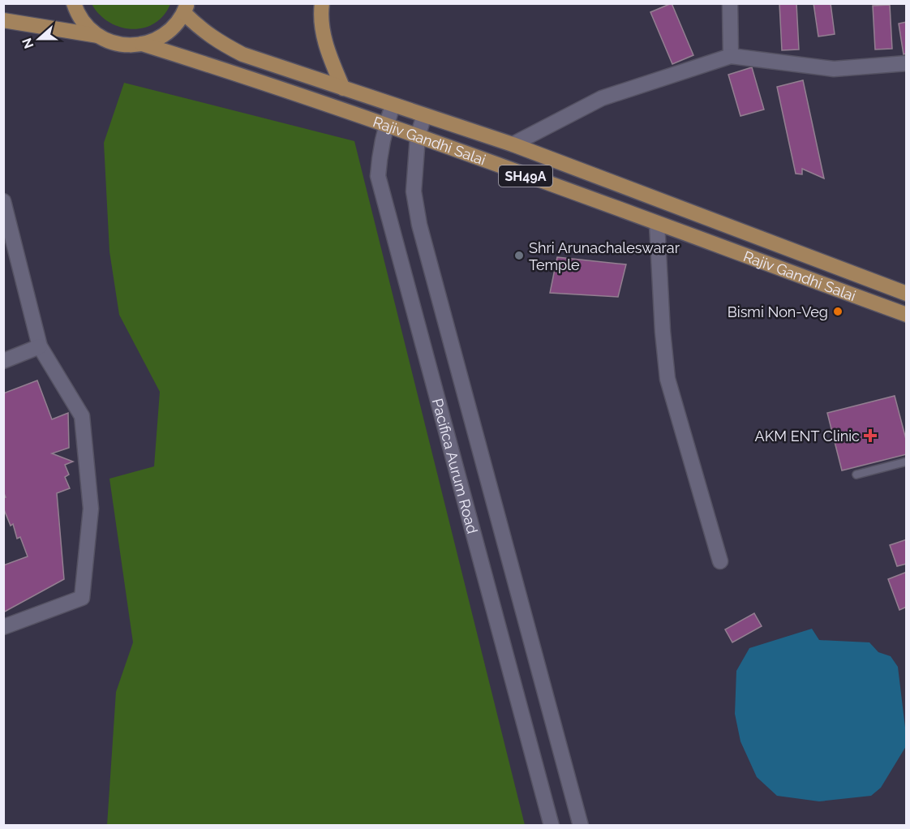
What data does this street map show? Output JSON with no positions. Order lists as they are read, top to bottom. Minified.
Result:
{"streets":{"main road":["Rajiv Gandhi Salai","SH49A"],"street":["Pacifica Aurum Road"]},"crossings":[["Rajiv Gandhi Salai","Pacifica Aurum Road"]],"places":{"other":["Shri Arunachaleswarar Temple","Bismi Non-Veg"],"health":["AKM ENT Clinic"]},"north":"left"}
